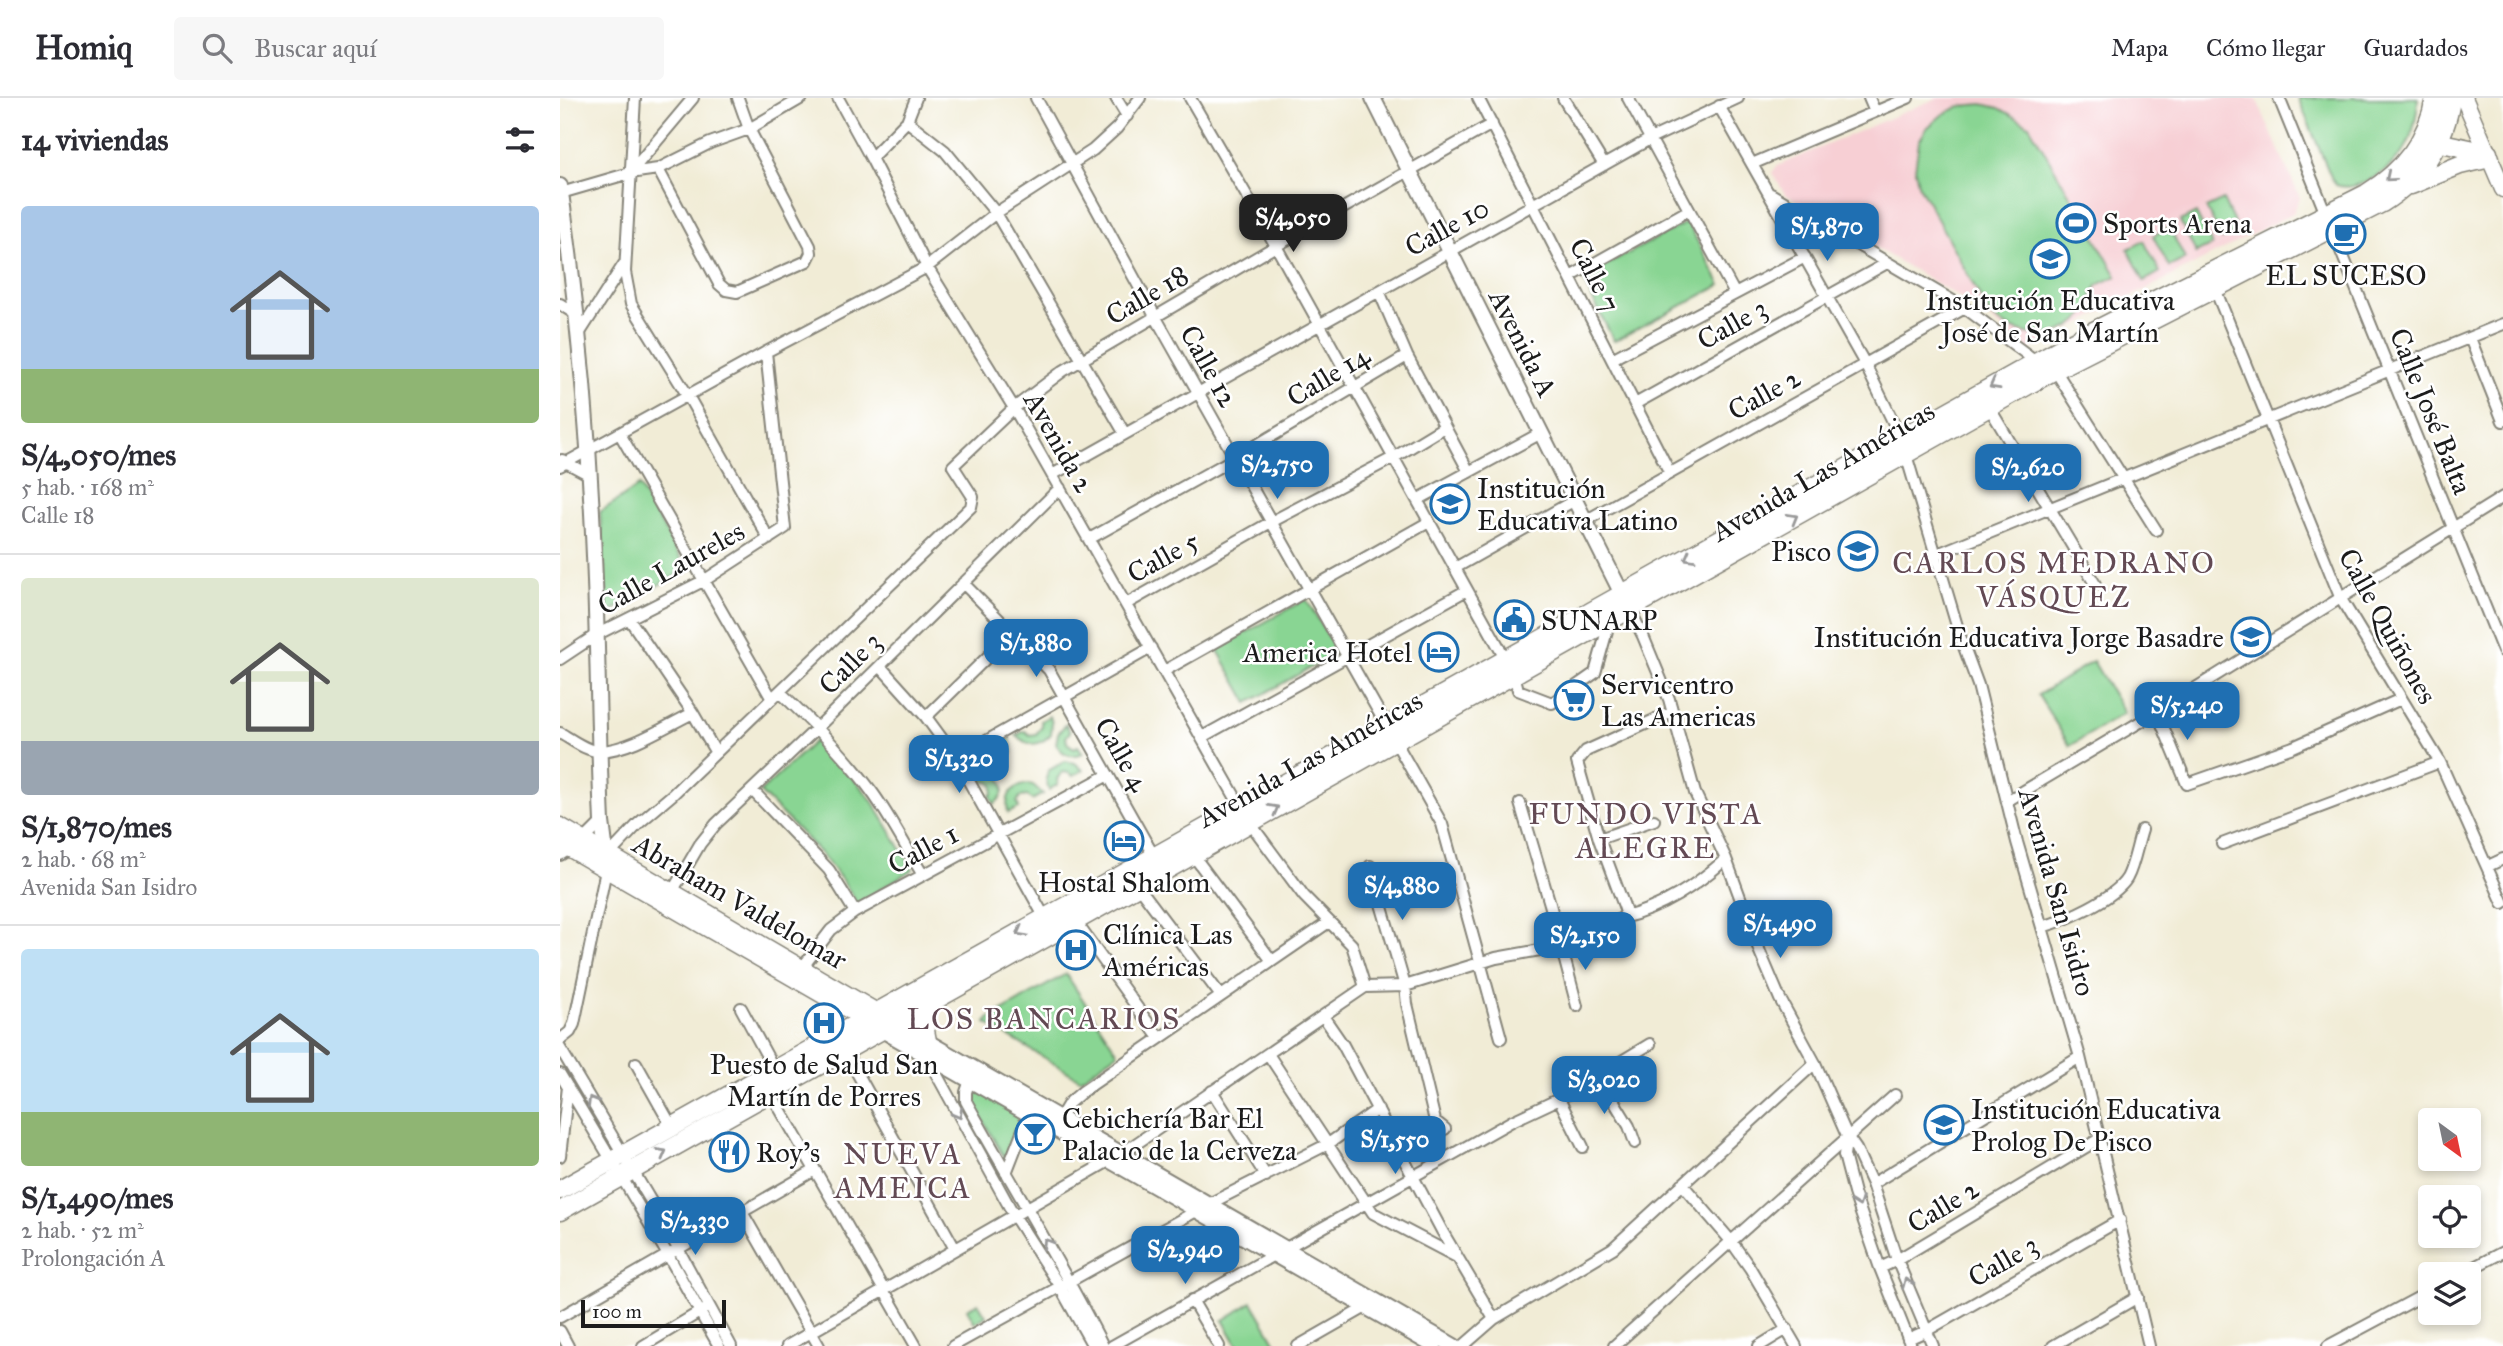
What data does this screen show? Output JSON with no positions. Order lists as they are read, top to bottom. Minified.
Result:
{"streets":{"main road":["Avenida Las Américas","Abraham Valdelomar"],"street":["Calle 10","Calle 7","Calle 18","Calle 3","Avenida A","Calle 12","Calle 14","Calle 2","Calle José Balta","Avenida 2","Calle 5","Calle Laureles","Calle Quiñones","Calle 4","Calle 1","Avenida San Isidro"]},"crossings":[["Calle 10","Calle 7"],["Calle 10","Avenida A"],["Calle 10","Calle 12"],["Calle 10","Avenida 2"],["Calle 10","Avenida San Isidro"],["Calle 7","Calle 18"],["Calle 7","Calle 3"],["Calle 7","Calle 2"],["Calle 18","Avenida A"],["Calle 18","Calle 12"],["Calle 18","Avenida 2"],["Calle 3","Avenida 2"],["Calle 3","Calle 4"],["Calle 3","Avenida San Isidro"],["Calle 3","Abraham Valdelomar"],["Avenida A","Calle 2"],["Avenida A","Avenida Las Américas"],["Calle 12","Calle 14"],["Calle 12","Avenida Las Américas"],["Calle 12","Calle 5"],["Calle 14","Avenida 2"],["Calle 2","Avenida San Isidro"],["Calle José Balta","Avenida Las Américas"],["Avenida 2","Avenida Las Américas"],["Avenida 2","Calle 5"],["Avenida Las Américas","Calle Quiñones"],["Avenida Las Américas","Calle 4"],["Avenida Las Américas","Avenida San Isidro"],["Avenida Las Américas","Abraham Valdelomar"],["Calle 4","Calle 1"],["Calle 1","Abraham Valdelomar"]],"districts":["CARLOS MEDRANO VÁSQUEZ","FUNDO VISTA ALEGRE","LOS BANCARIOS","NUEVA AMEICA"],"places":{"sports":["Sports Arena"],"cafe":["EL SUCESO"],"school or university":["Institución Educativa José de San Martín","Institución Educativa Latino","Pisco","Institución Educativa Jorge Basadre","Institución Educativa Prolog De Pisco"],"public building":["SUNARP"],"hotel":["America Hotel","Hostal Shalom"],"supermarket":["Servicentro Las Americas"],"hospital":["Clínica Las Américas","Puesto de Salud San Martín de Porres"],"bar":["Cebichería Bar El Palacio de la Cerveza"],"restaurant":["Roy's"]},"scale_bar":"100 m","north":"bottom right","page":{"header":"Homiq","search":"Buscar aquí","nav":["Mapa","Cómo llegar","Guardados"],"heading":"14 viviendas","list":[{"name":"S/4,050/mes","note":"5 hab. · 168 m² · Calle 18"},{"name":"S/1,870/mes","note":"2 hab. · 68 m² · Avenida San Isidro"},{"name":"S/1,490/mes","note":"2 hab. · 52 m² · Prolongación A"}],"price":["S/4,050","S/1,870","S/2,750","S/2,620","S/1,880","S/5,240","S/1,320","S/4,880","S/1,490","S/2,150","S/3,020","S/1,550","S/2,330","S/2,940"],"scale":"100 m"}}
